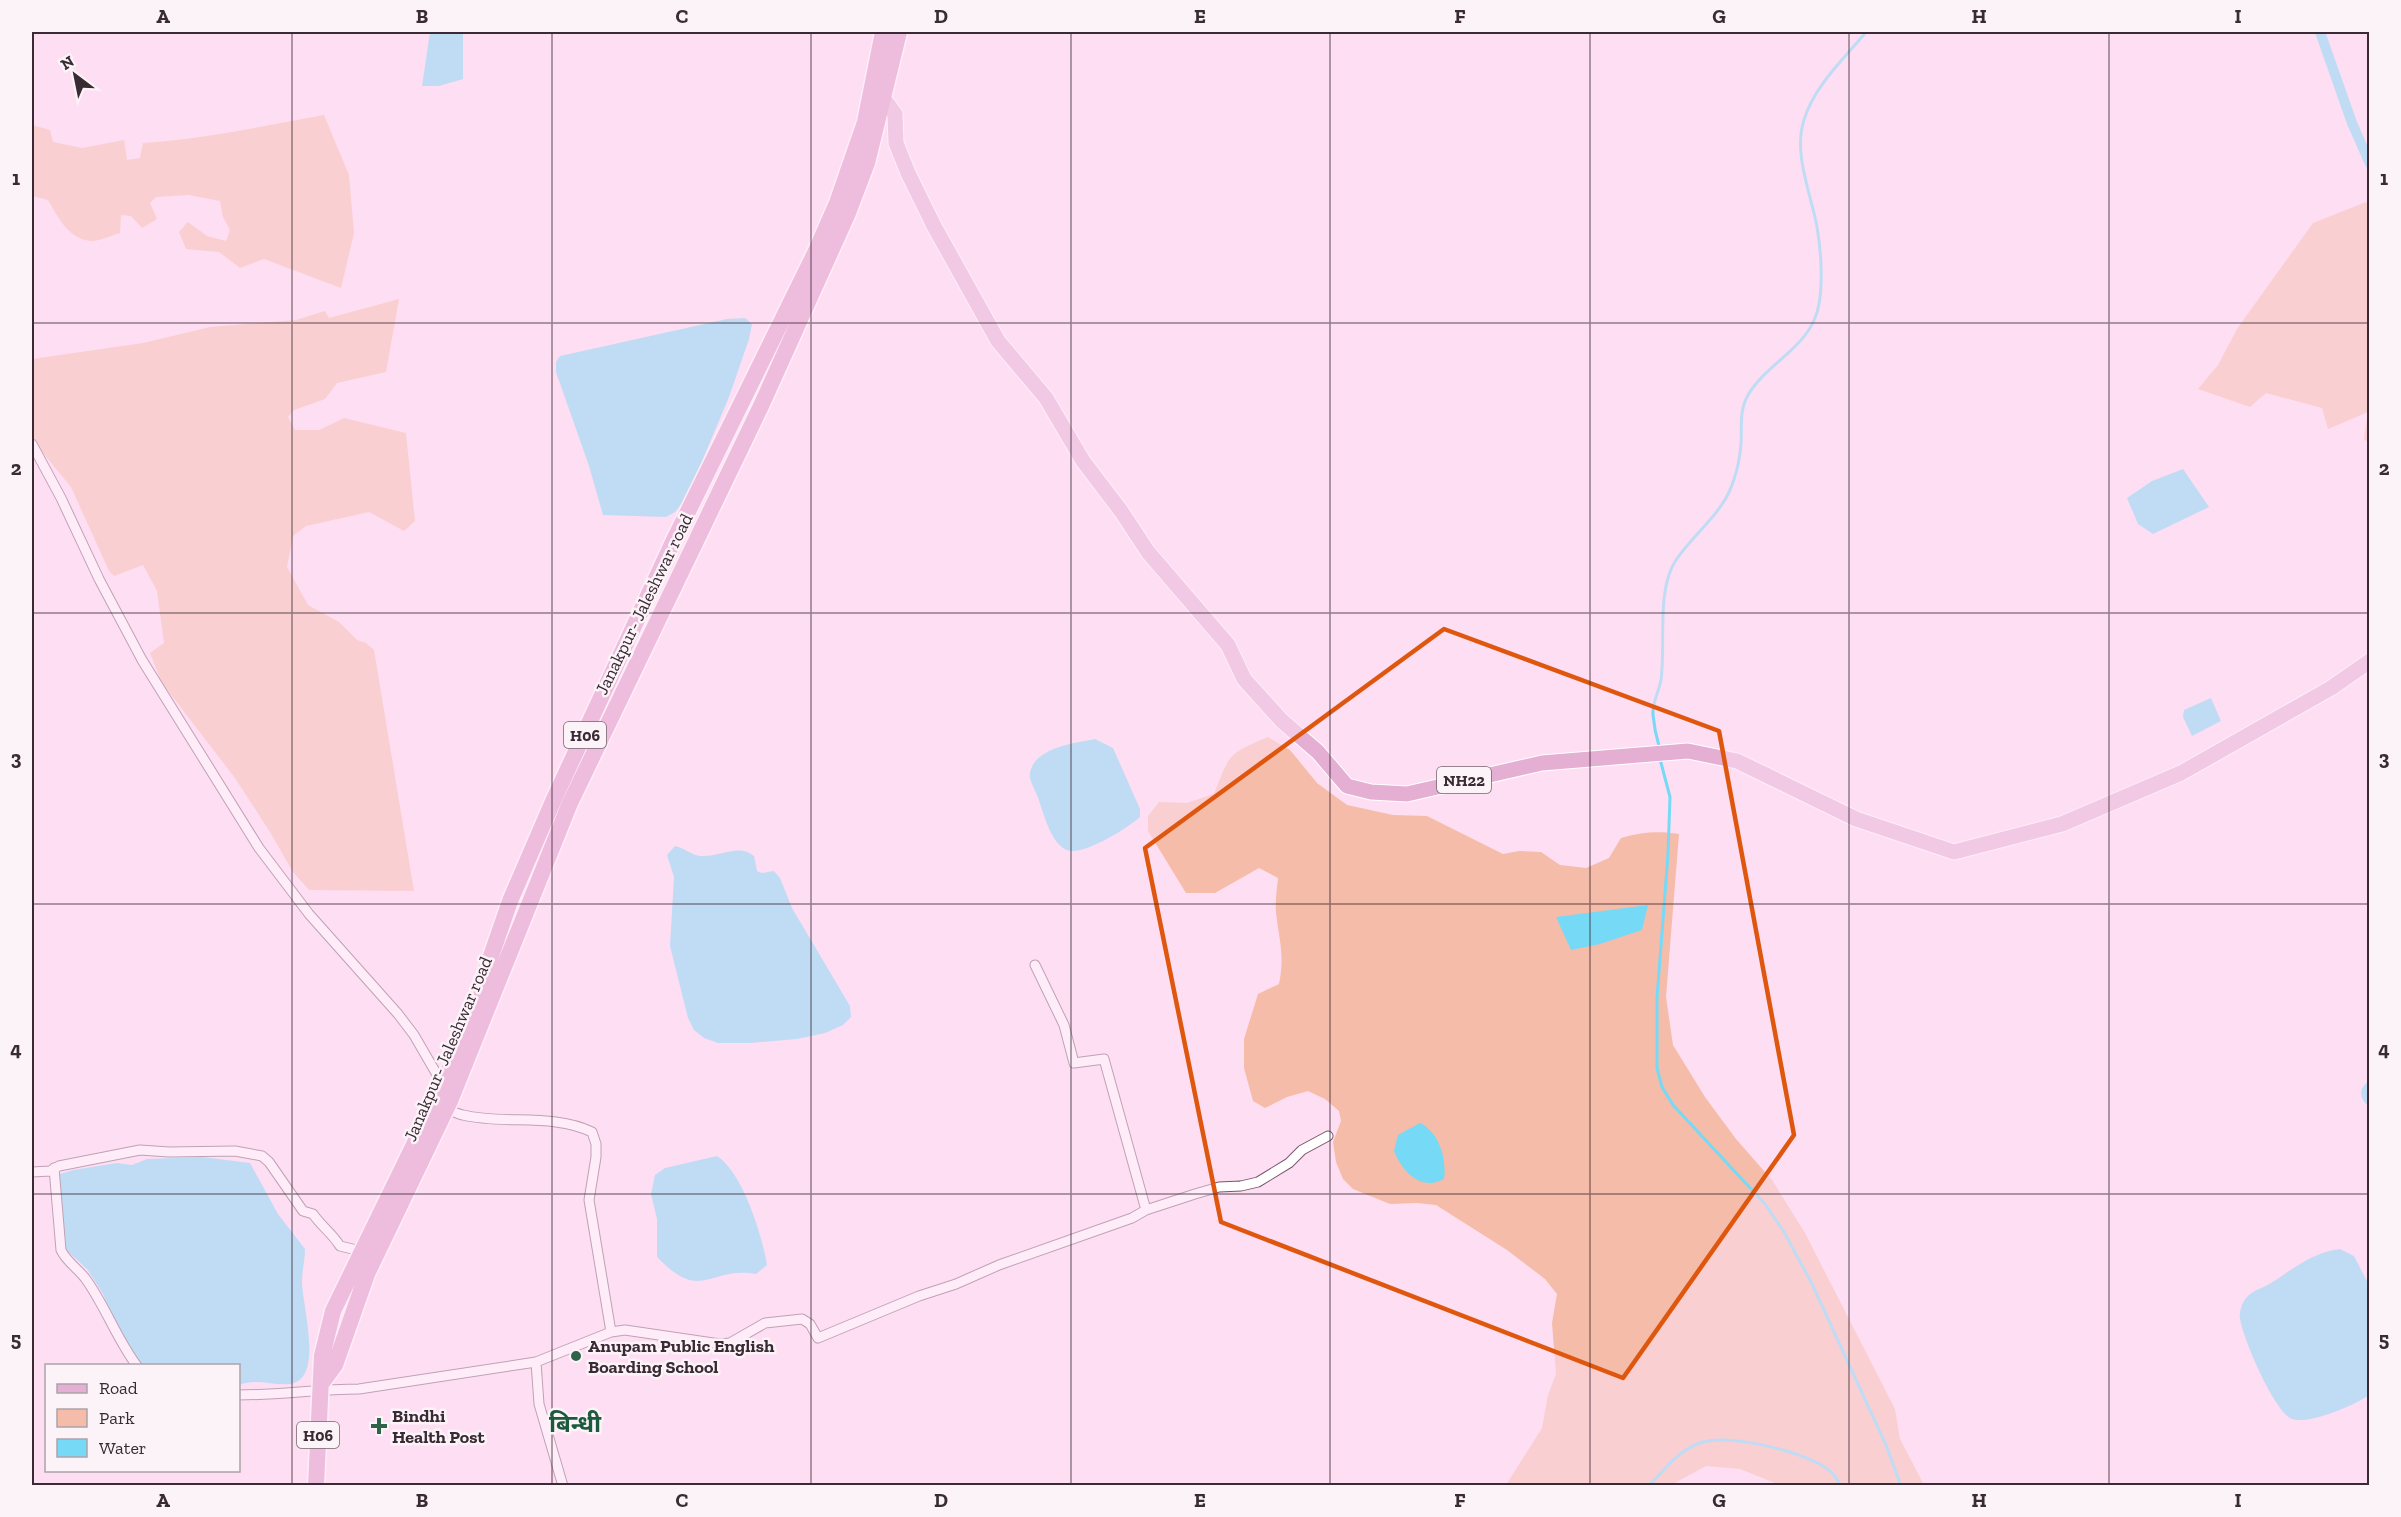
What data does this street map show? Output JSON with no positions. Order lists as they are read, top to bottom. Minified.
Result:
{"streets":{"highway":["Janakpur- Jaleshwar road","H06"],"main road":["NH22"]},"crossings":[["Janakpur- Jaleshwar road","NH22"]],"districts":["बिन्धी"],"places":{"other":["Anupam Public English Boarding School"],"health":["Bindhi Health Post"]},"legend":["Road","Park","Water"],"north":"top left","grid":{"columns":["A","B","C","D","E","F","G","H","I"],"rows":["1","2","3","4","5"]}}
